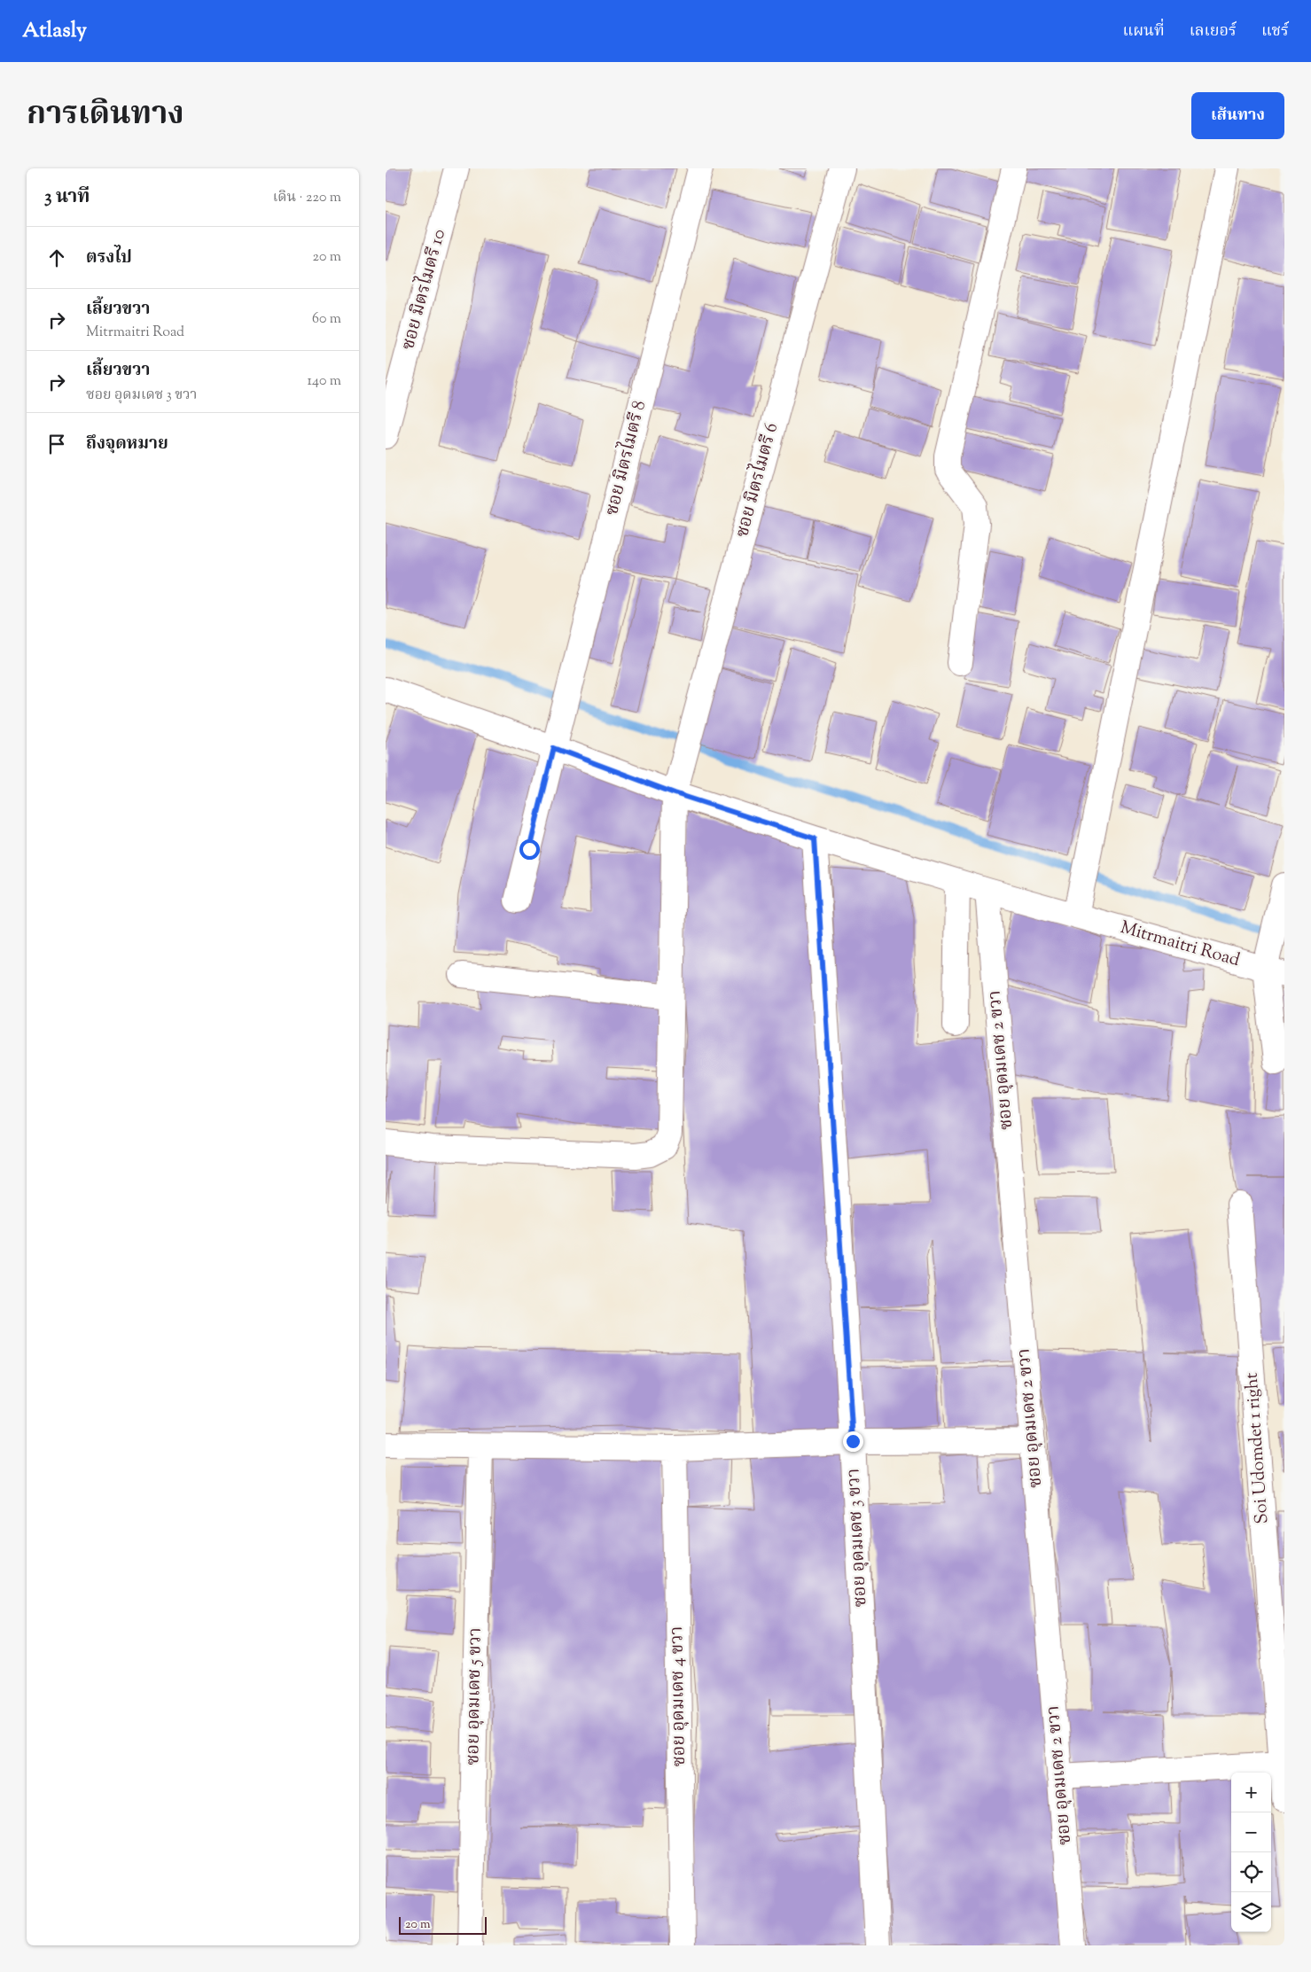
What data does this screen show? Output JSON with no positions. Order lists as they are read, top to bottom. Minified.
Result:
{"streets":{"street":["ซอย มิตรไมตรี 10","ซอย มิตรไมตรี 8","ซอย มิตรไมตรี 6","Mitrmaitri Road","ซอย อุดมเดช 2 ขวา","Soi Udomdet 1 right","ซอย อุดมเดช 3 ขวา","ซอย อุดมเดช 5 ขวา","ซอย อุดมเดช 4 ขวา"]},"crossings":[["Mitrmaitri Road","ซอย อุดมเดช 2 ขวา"],["Mitrmaitri Road","ซอย อุดมเดช 3 ขวา"]],"scale_bar":"20 m","page":{"header":"Atlasly","nav":["แผนที่","เลเยอร์","แชร์"],"title":"การเดินทาง","buttons":"เส้นทาง","heading":["3 นาที","เดิน · 220 m"],"list":[["ตรงไป","20 m"],["เลี้ยวขวา","Mitrmaitri Road","60 m"],["เลี้ยวขวา","ซอย อุดมเดช 3 ขวา","140 m"],"ถึงจุดหมาย"],"map_buttons":["+","−"],"scale":"20 m"}}
